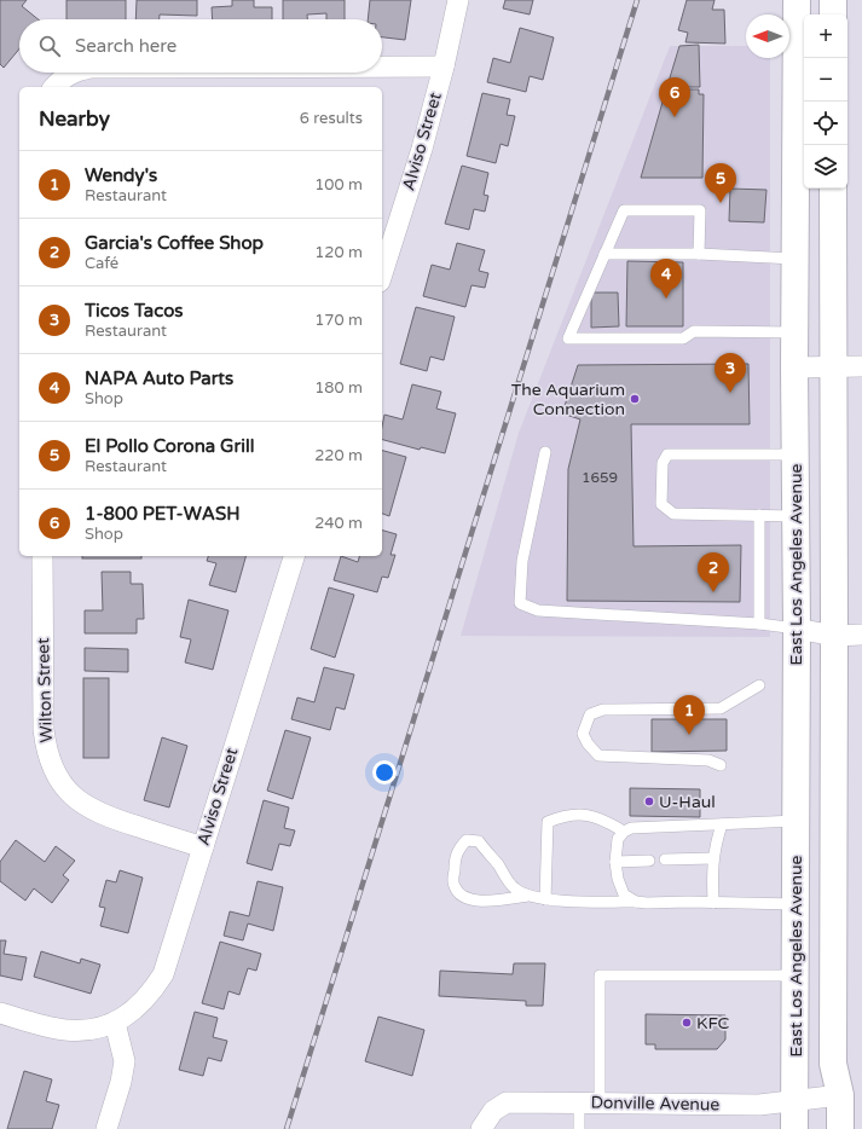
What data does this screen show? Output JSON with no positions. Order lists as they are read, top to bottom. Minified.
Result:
{"streets":{"main road":["East Los Angeles Avenue"],"street":["Alviso Street","Wilton Street","Donville Avenue"]},"crossings":[["Alviso Street","Wilton Street"],["East Los Angeles Avenue","Donville Avenue"]],"places":["The Aquarium Connection","U-Haul","KFC"],"house_numbers":["1659"],"north":"left","page":{"map_buttons":["+","−"],"search":"Search here","pins":["6","5","4","3","2","1"],"heading":["Nearby","6 results"],"list":[{"mark":"1","name":"Wendy's","note":"Restaurant","value":"100 m"},{"mark":"2","name":"Garcia's Coffee Shop","note":"Café","value":"120 m"},{"mark":"3","name":"Ticos Tacos","note":"Restaurant","value":"170 m"},{"mark":"4","name":"NAPA Auto Parts","note":"Shop","value":"180 m"},{"mark":"5","name":"El Pollo Corona Grill","note":"Restaurant","value":"220 m"},{"mark":"6","name":"1-800 PET-WASH","note":"Shop","value":"240 m"}]}}
